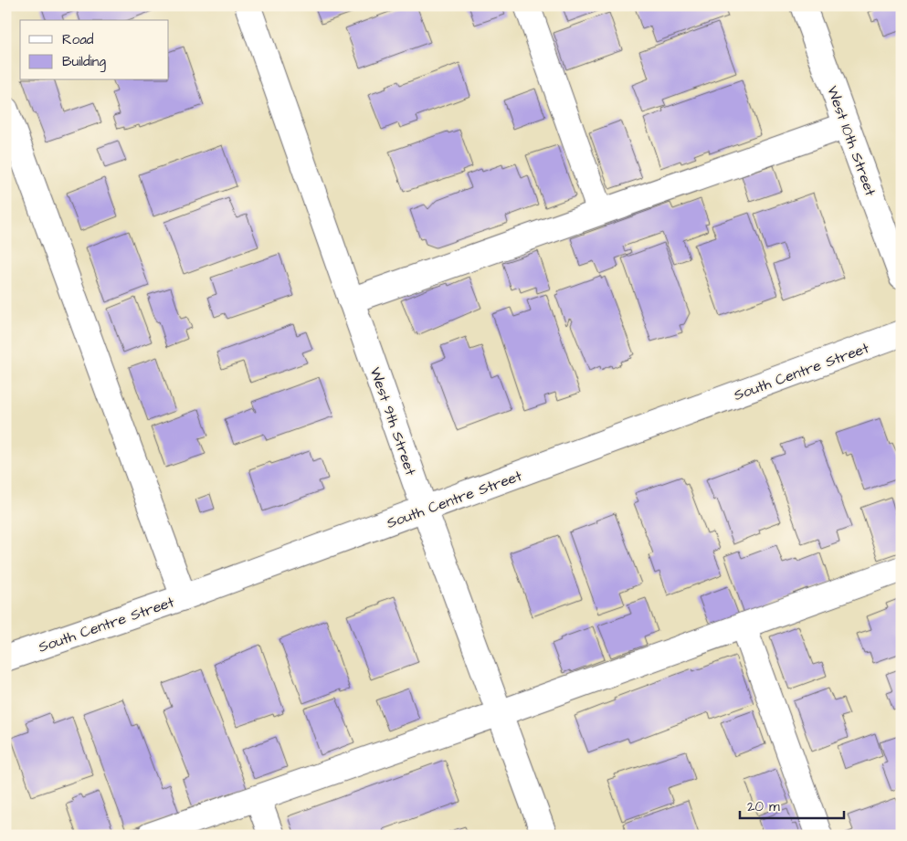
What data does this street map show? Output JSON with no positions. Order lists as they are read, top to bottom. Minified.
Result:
{"streets":{"street":["West 10th Street","South Centre Street","West 9th Street"]},"crossings":[["South Centre Street","West 9th Street"]],"legend":["Road","Building"],"scale_bar":"20 m"}
